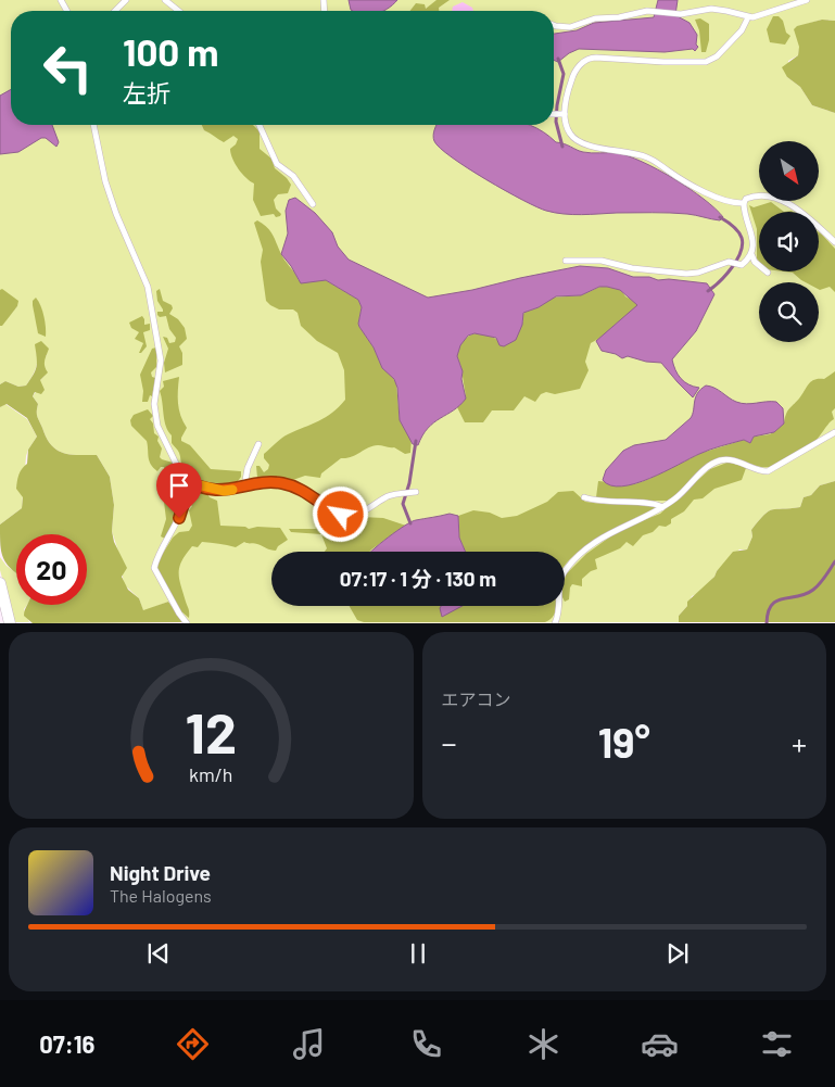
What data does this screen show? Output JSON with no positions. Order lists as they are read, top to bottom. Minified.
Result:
{"north":"bottom right","page":{"turn":["100 m","左折"],"limit":"20","trip":"07:17 · 1 分 · 130 m","tile":"エアコン","heat":["−","19°","+"],"song":["Night Drive","The Halogens"],"tabs":"07:16","gauge":["12","km/h"]}}
